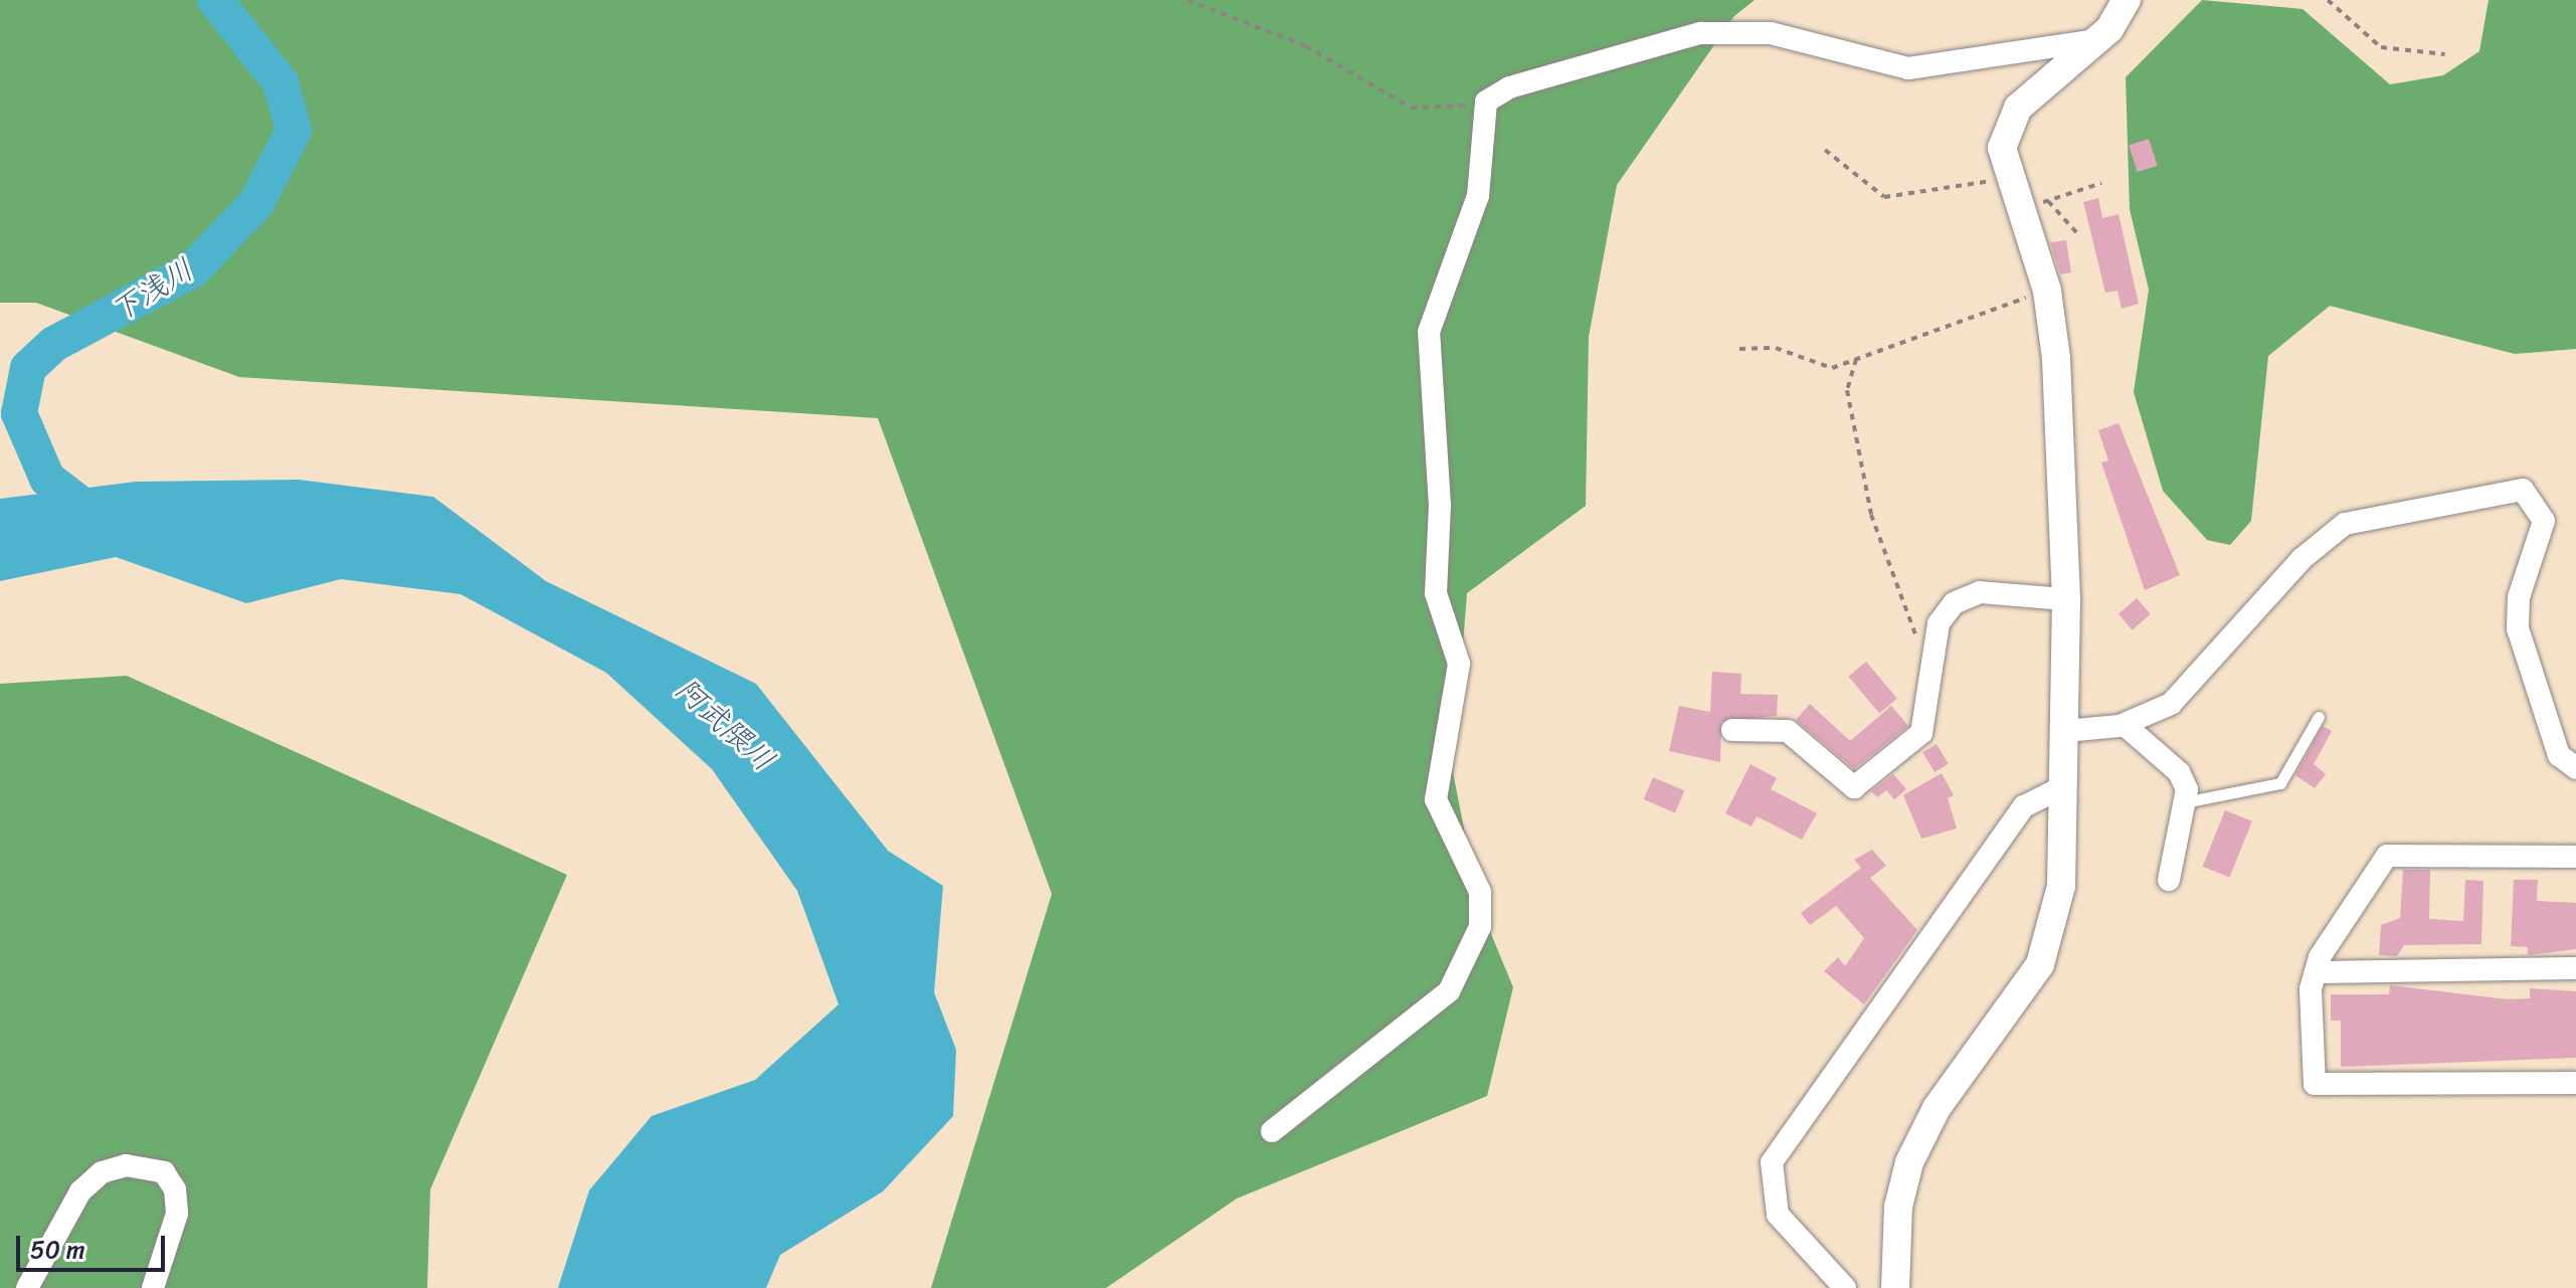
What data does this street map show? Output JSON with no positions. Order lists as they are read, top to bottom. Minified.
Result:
{"water":["下浅川","阿武隈川"],"scale_bar":"50 m"}
